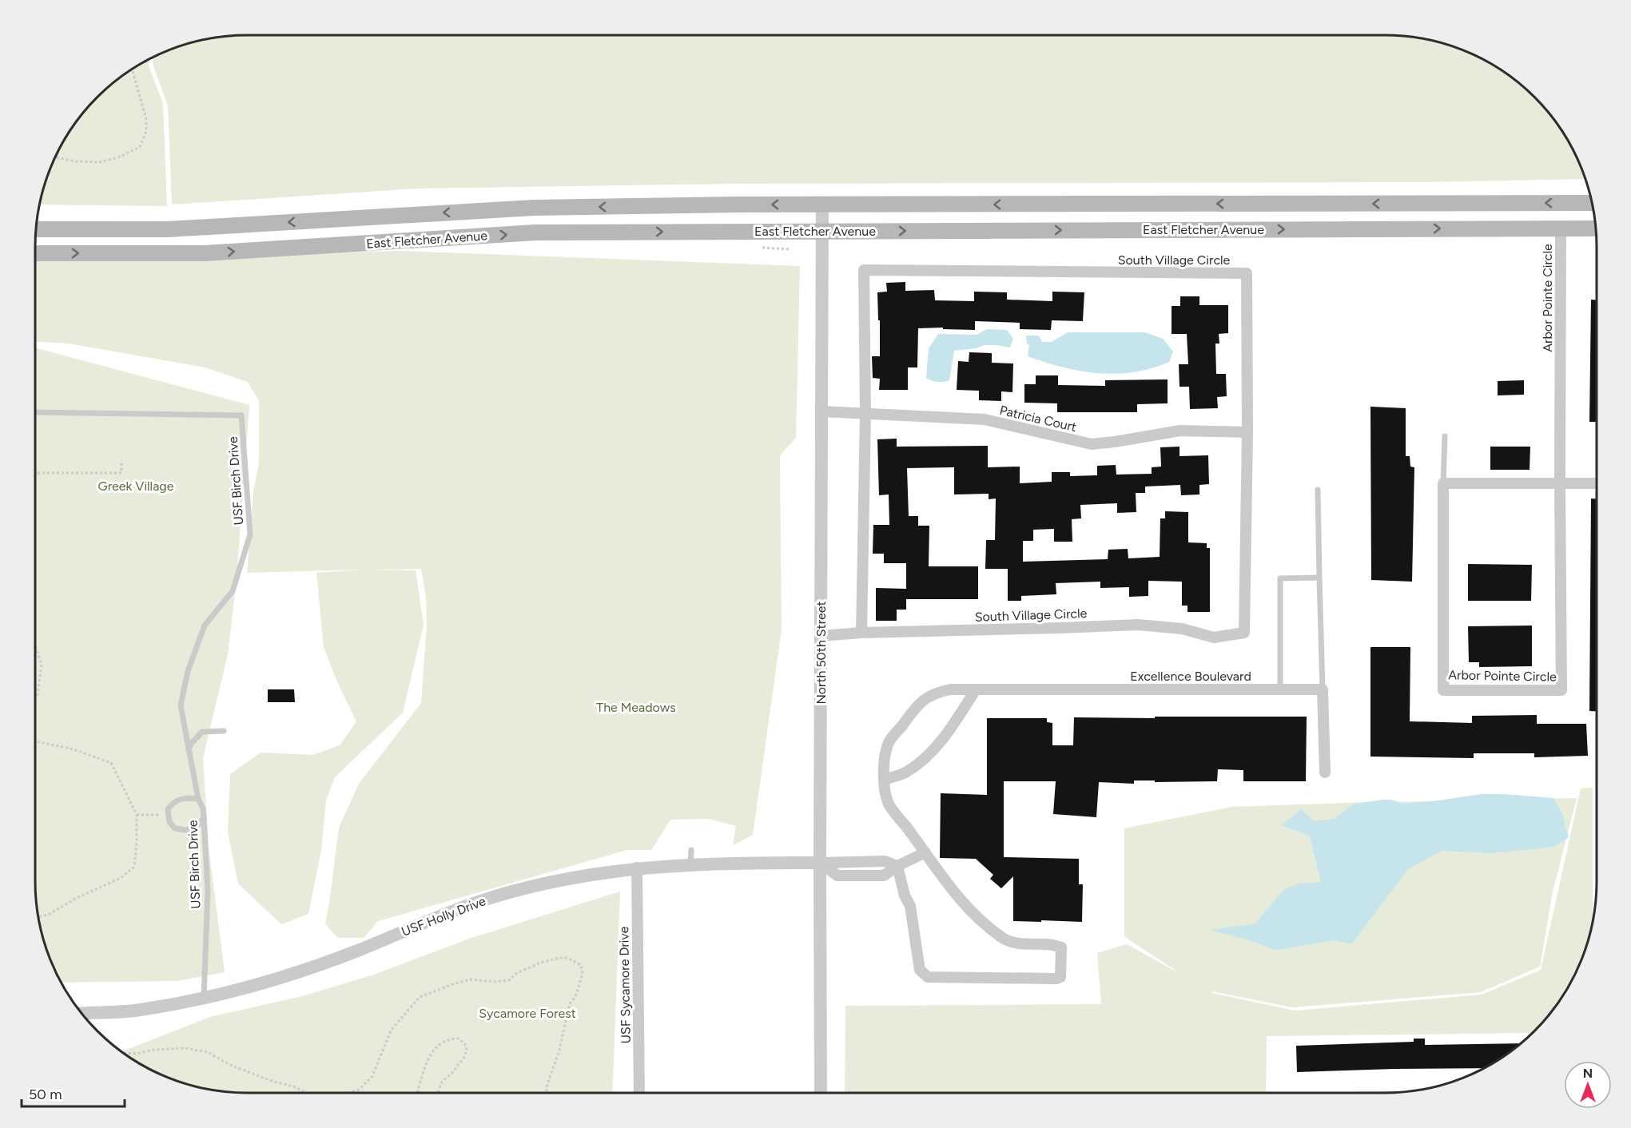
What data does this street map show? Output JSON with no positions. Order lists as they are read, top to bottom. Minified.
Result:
{"streets":{"main road":["East Fletcher Avenue"],"street":["South Village Circle","Arbor Pointe Circle","Patricia Court","North 50th Street","Excellence Boulevard","USF Holly Drive","USF Sycamore Drive"],"lane":["USF Birch Drive"]},"crossings":[["East Fletcher Avenue","Arbor Pointe Circle"],["East Fletcher Avenue","North 50th Street"],["South Village Circle","Patricia Court"],["South Village Circle","North 50th Street"],["Patricia Court","North 50th Street"],["USF Birch Drive","USF Holly Drive"],["North 50th Street","USF Holly Drive"],["USF Holly Drive","USF Sycamore Drive"]],"parks":["Greek Village","The Meadows","Sycamore Forest"],"scale_bar":"50 m","north":"top"}
